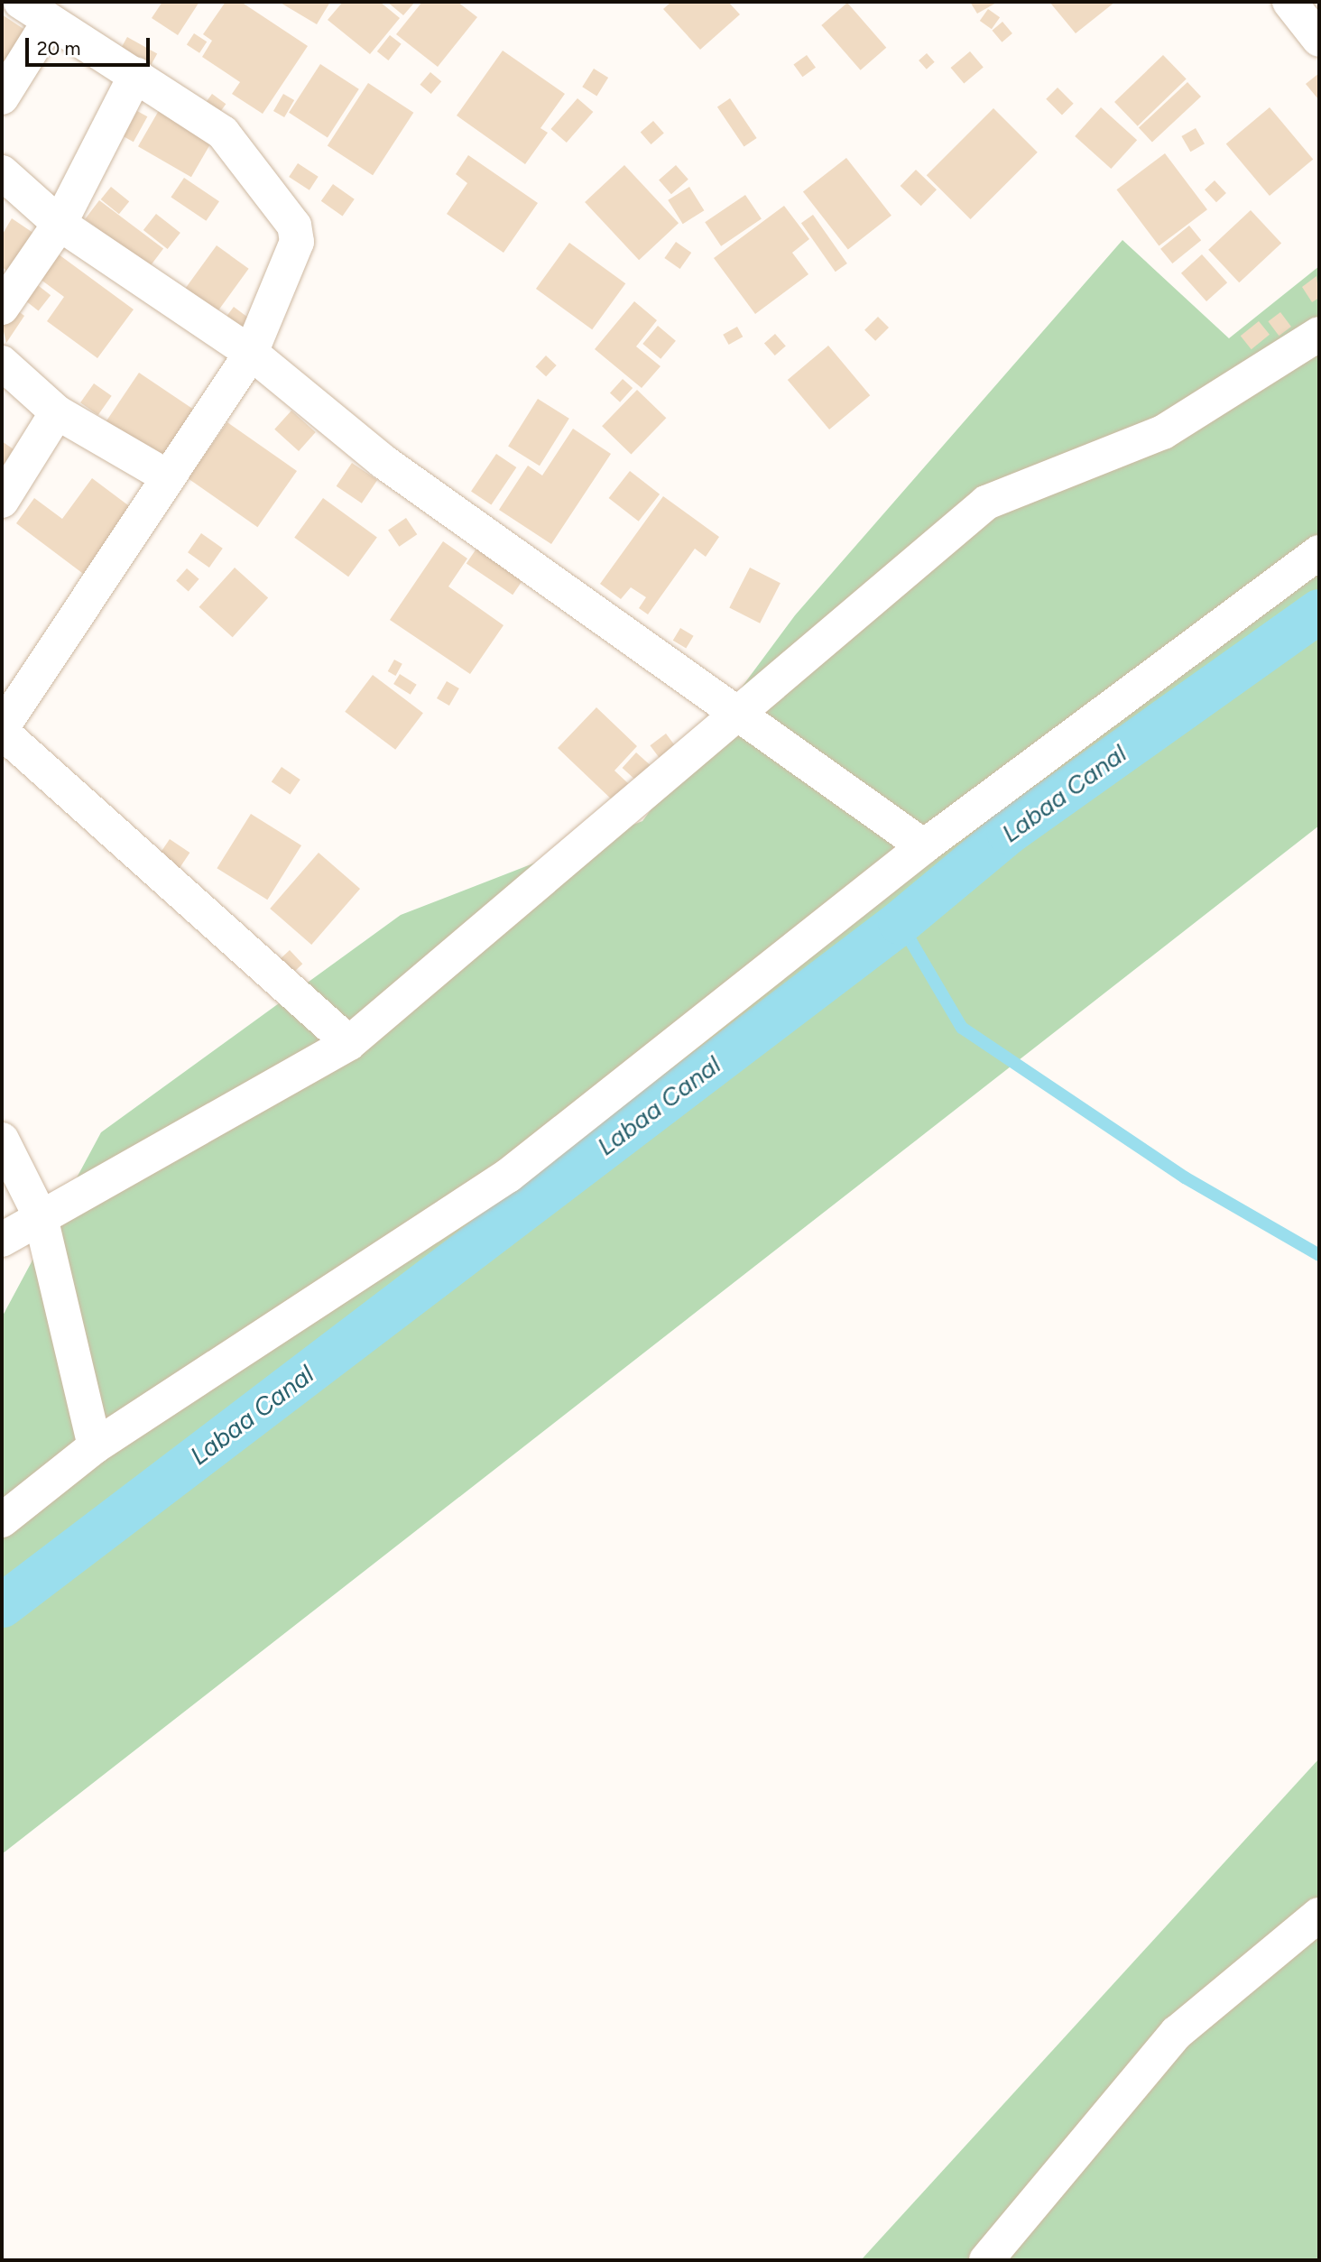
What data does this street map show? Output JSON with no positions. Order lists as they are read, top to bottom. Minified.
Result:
{"water":["Labaa Canal"],"scale_bar":"20 m"}
